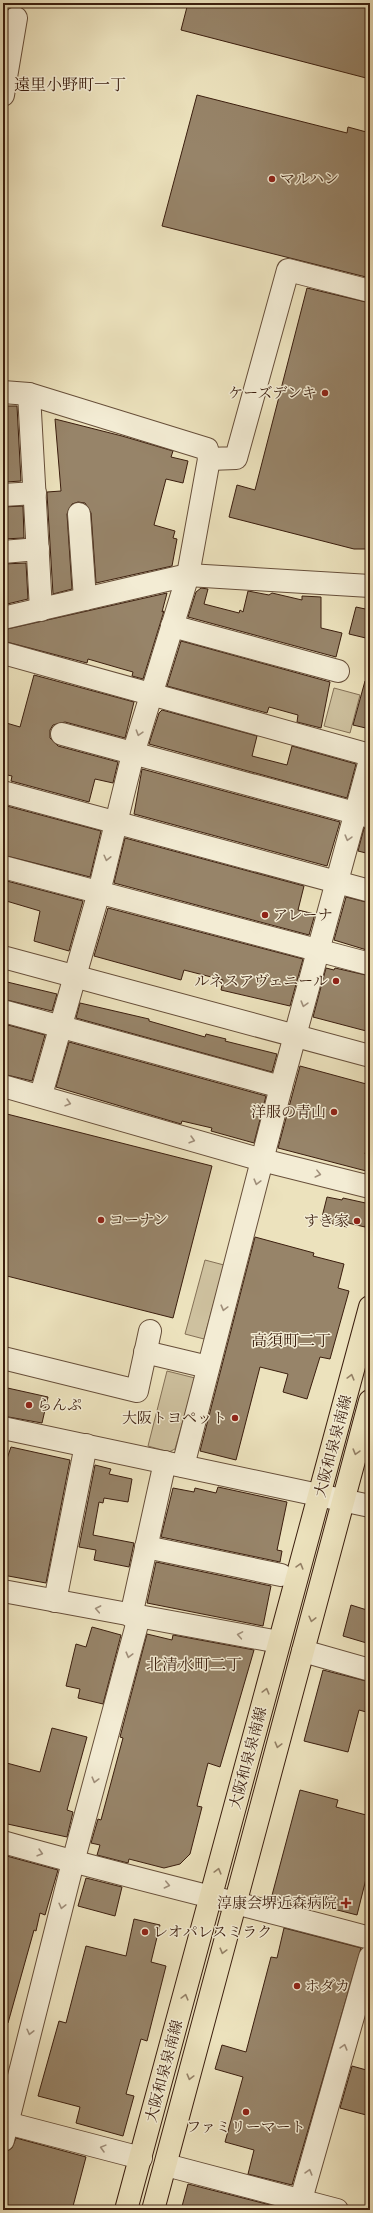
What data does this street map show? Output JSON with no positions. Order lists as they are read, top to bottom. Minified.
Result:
{"streets":{"main road":["大阪和泉泉南線"]},"districts":["遠里小野町一丁","高須町二丁","北清水町二丁"],"places":{"other":["マルハン","ケーズデンキ","アレーナ","ルネスアヴェニール","洋服の青山","コーナン","すき家","らんぷ","大阪トヨペット","レオパレスミラク","ホダカ","ファミリーマート"],"health":["淳康会堺近森病院"]}}
